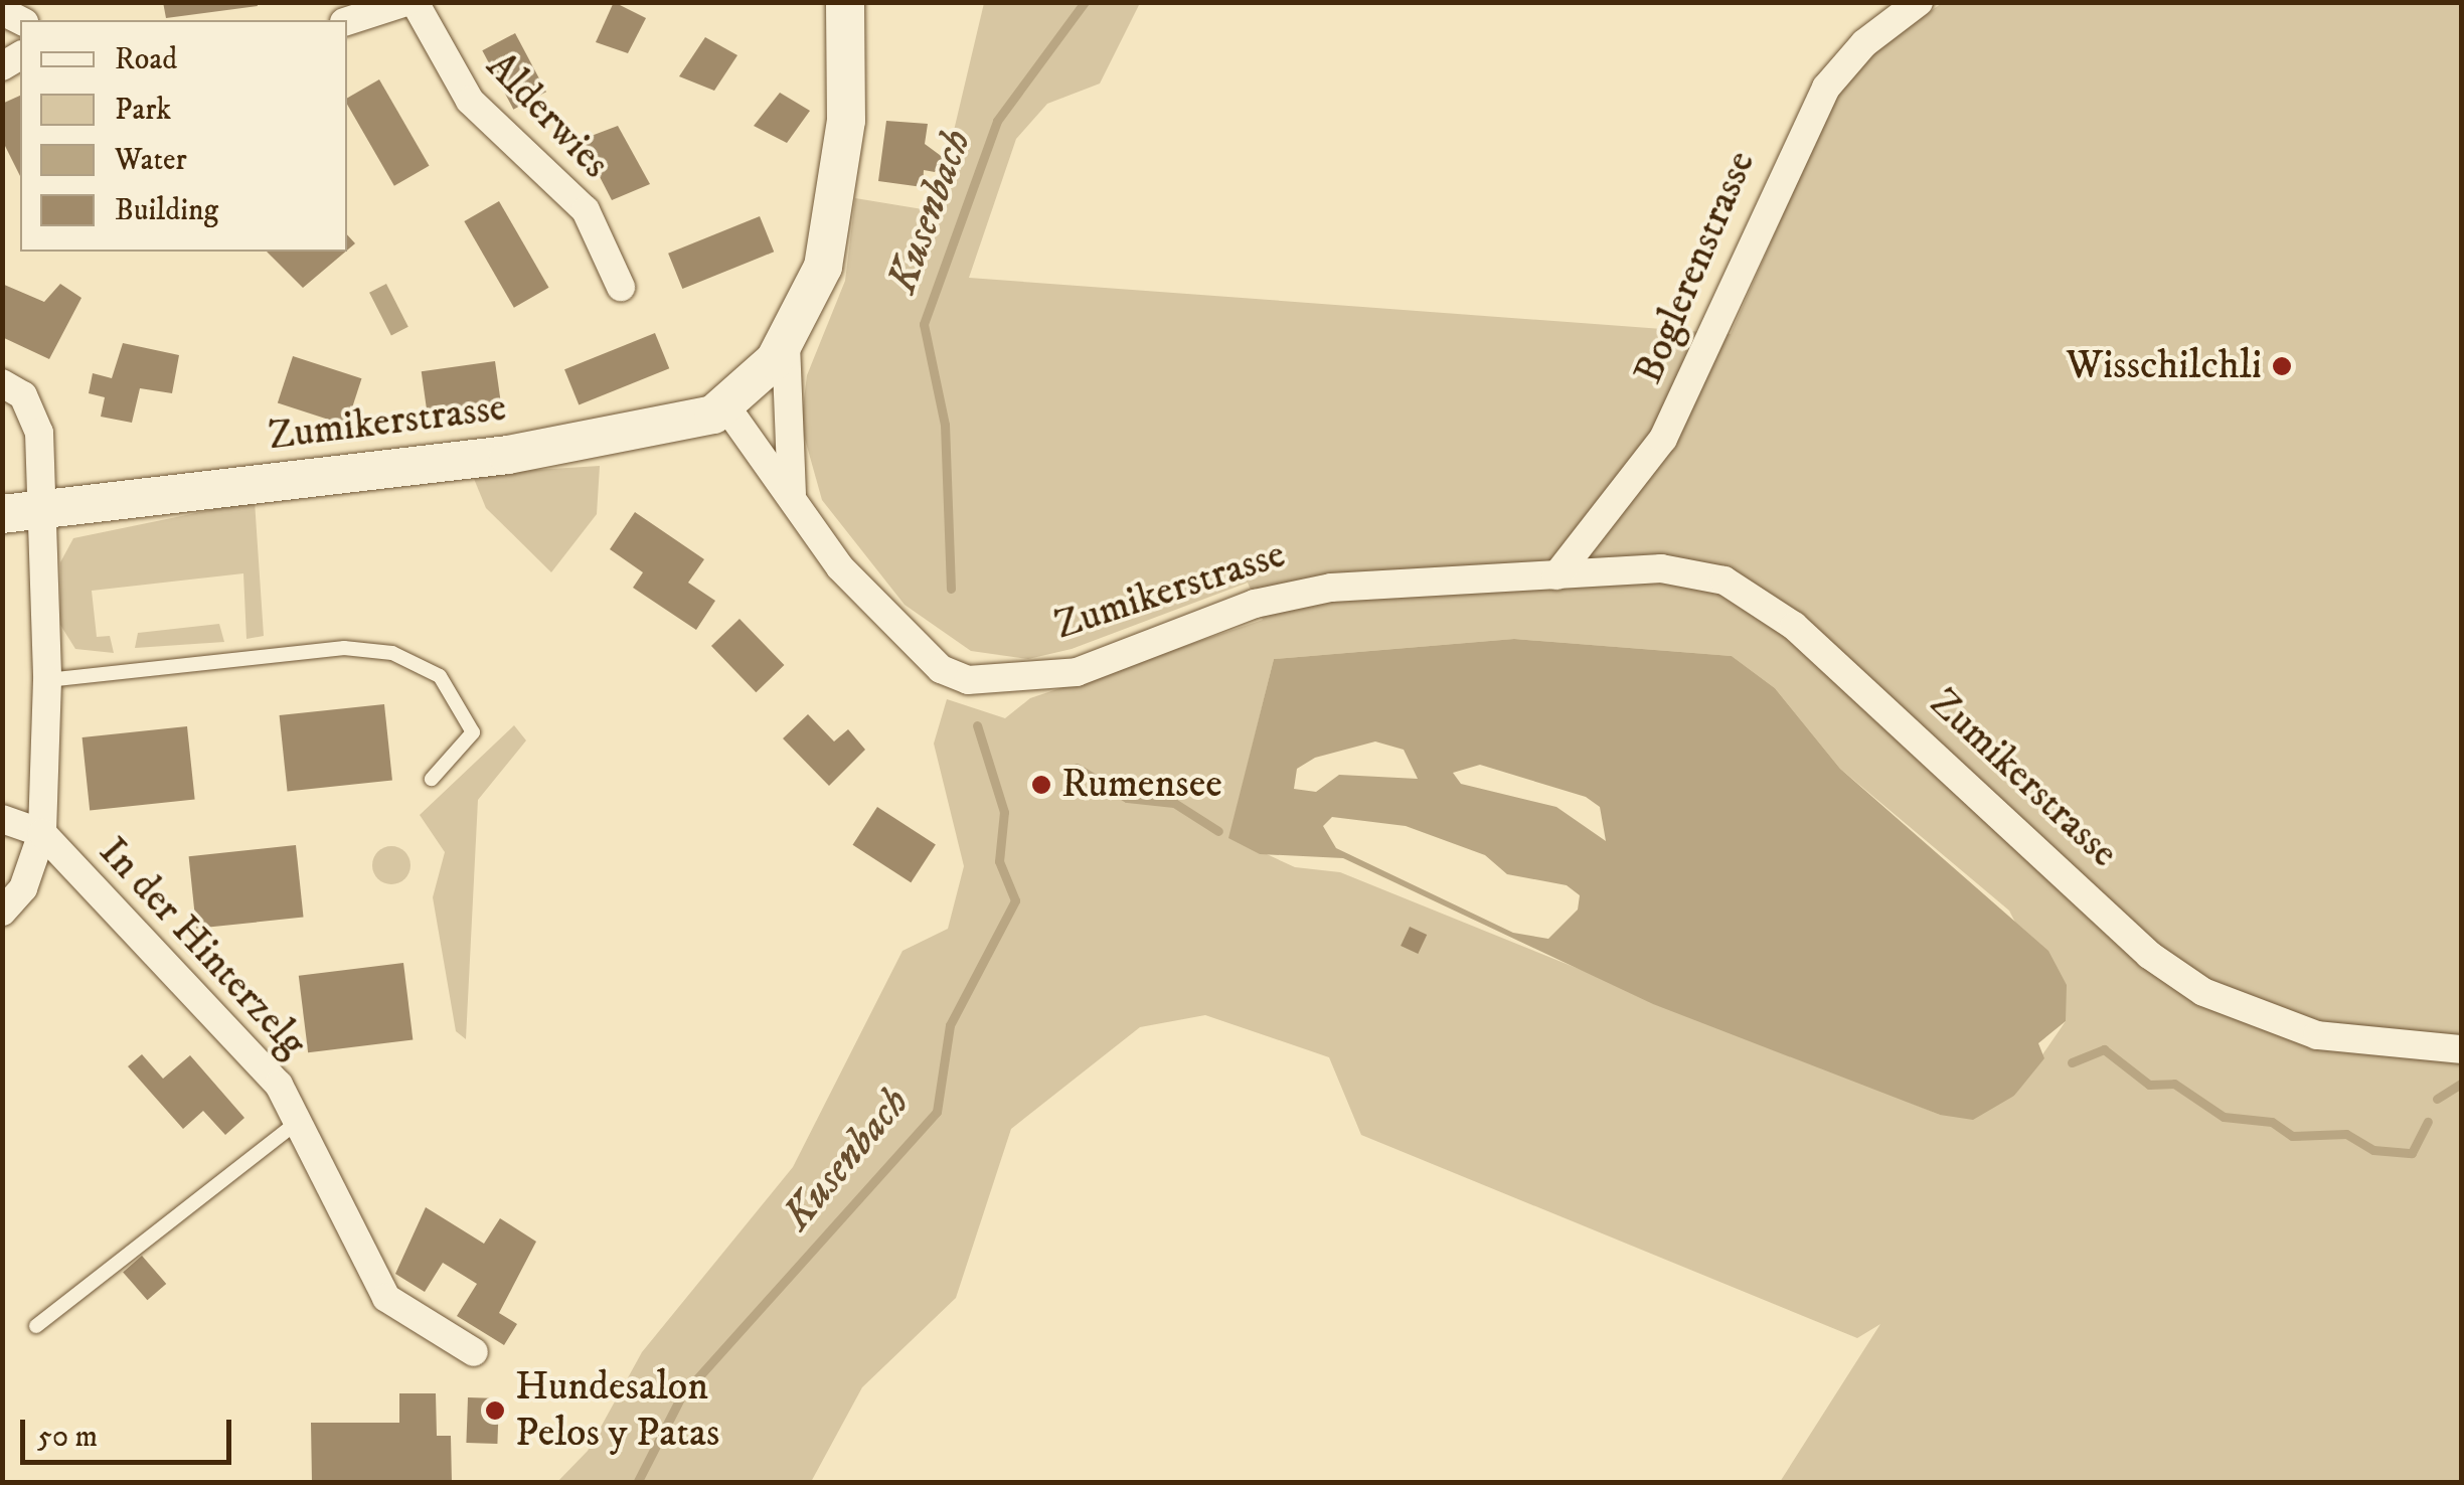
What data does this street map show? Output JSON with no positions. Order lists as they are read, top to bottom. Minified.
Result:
{"streets":{"main road":["Zumikerstrasse"],"street":["Alderwies","Boglerenstrasse","In der Hinterzelg"]},"crossings":[["Boglerenstrasse","Zumikerstrasse"]],"water":["Kusenbach"],"places":["Wisschilchli","Rumensee","Hundesalon Pelos y Patas"],"legend":["Road","Park","Water","Building"],"scale_bar":"50 m"}
